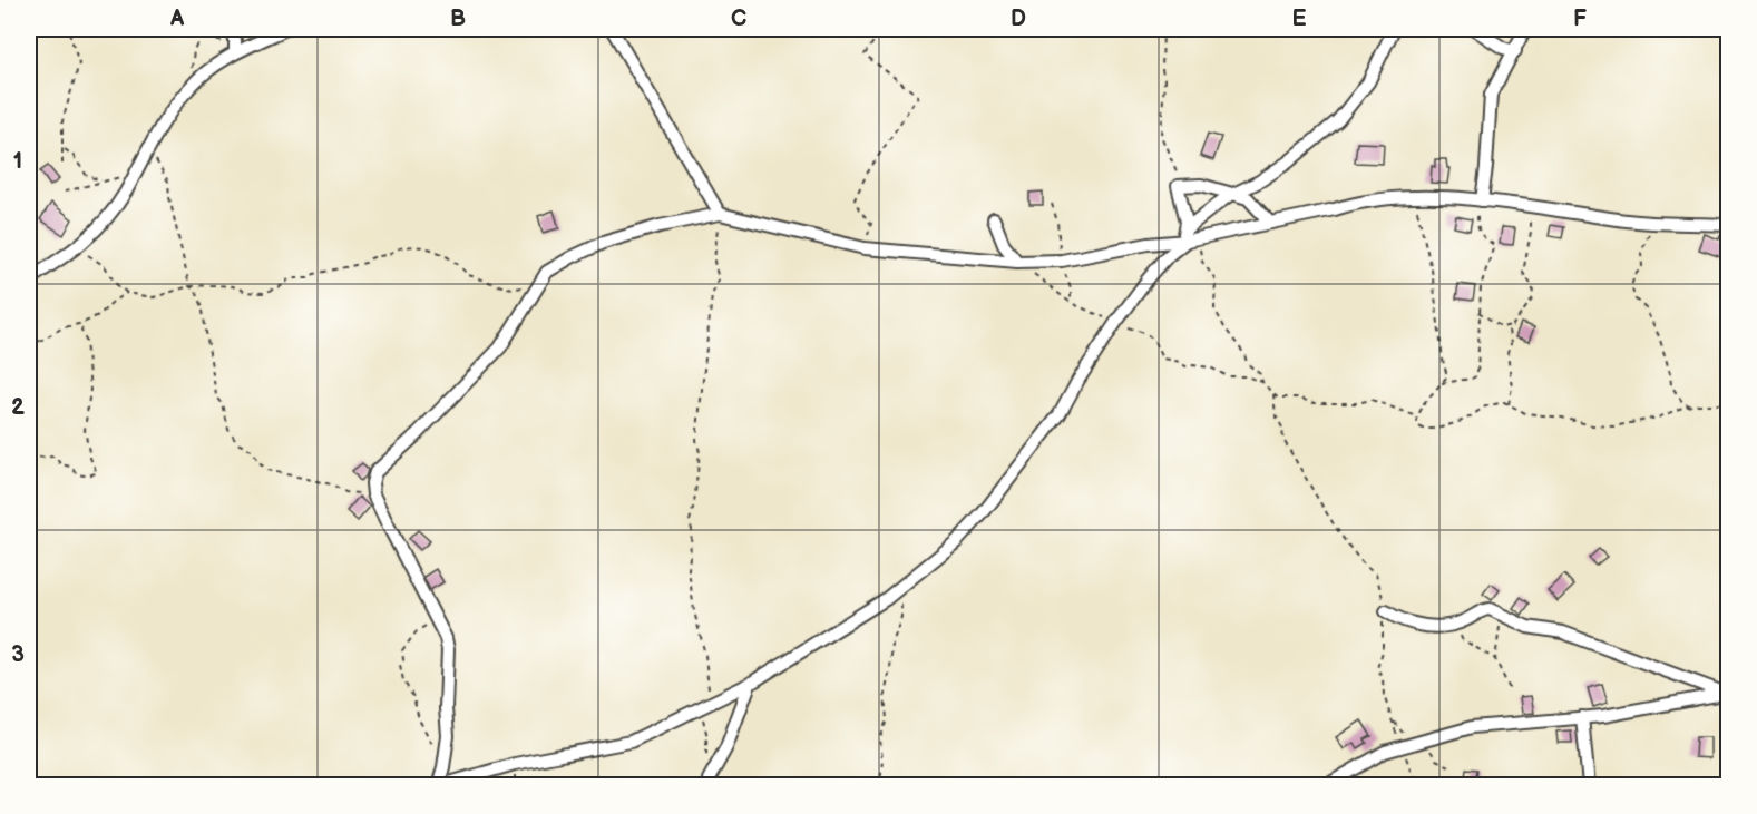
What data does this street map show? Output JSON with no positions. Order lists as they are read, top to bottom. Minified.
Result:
{"grid":{"columns":["A","B","C","D","E","F"],"rows":["1","2","3"]}}
